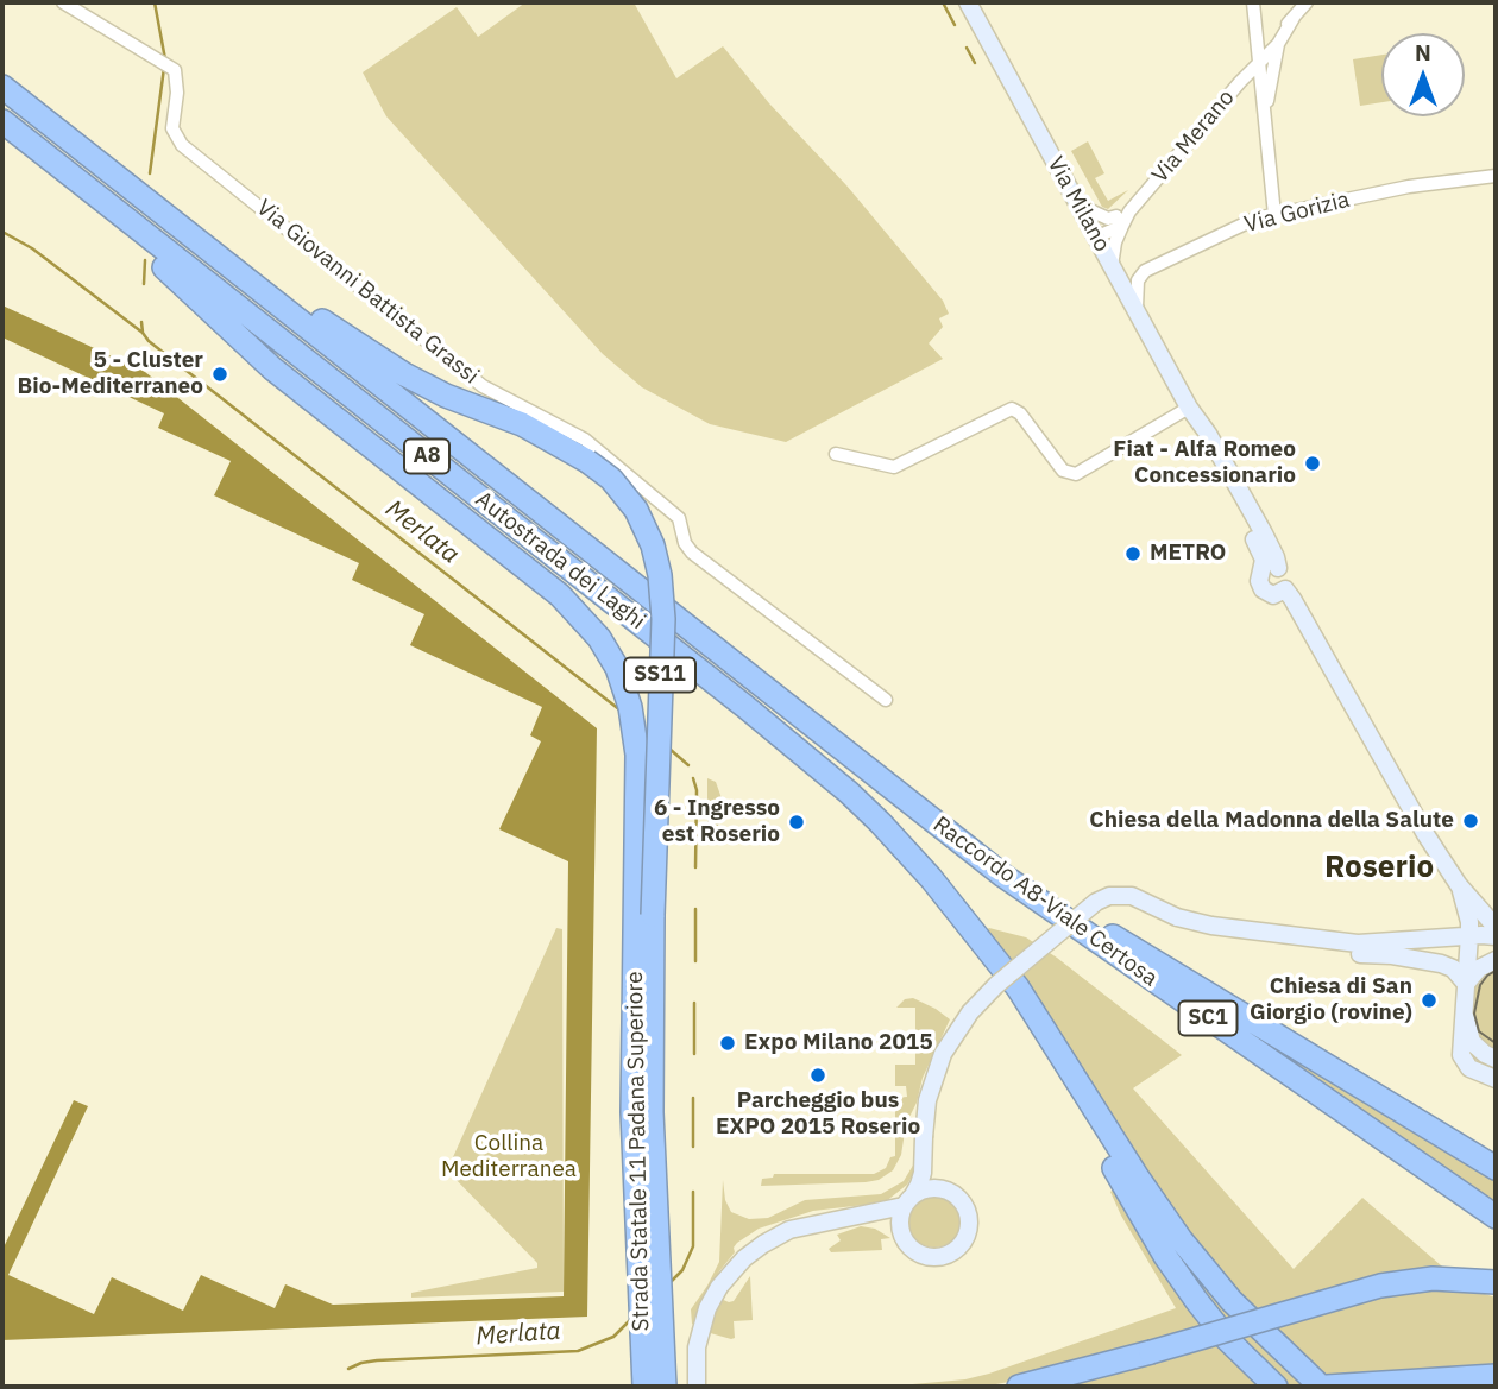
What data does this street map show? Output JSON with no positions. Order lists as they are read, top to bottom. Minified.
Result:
{"streets":{"highway":["A8","Autostrada dei Laghi","SS11","Raccordo A8-Viale Certosa","SC1","Strada Statale 11 Padana Superiore"],"street":["Via Merano","Via Milano","Via Gorizia","Via Giovanni Battista Grassi"]},"crossings":[["Via Merano","Via Milano"],["Via Milano","Via Gorizia"],["Autostrada dei Laghi","SS11"],["Autostrada dei Laghi","Raccordo A8-Viale Certosa"],["SS11","Strada Statale 11 Padana Superiore"]],"districts":["Roserio"],"water":["Merlata"],"parks":["Collina Mediterranea"],"places":["5 - Cluster Bio-Mediterraneo","Fiat - Alfa Romeo Concessionario","METRO","Chiesa della Madonna della Salute","6 - Ingresso est Roserio","Chiesa di San Giorgio (rovine)","Expo Milano 2015","Parcheggio bus EXPO 2015 Roserio"],"north":"top"}
